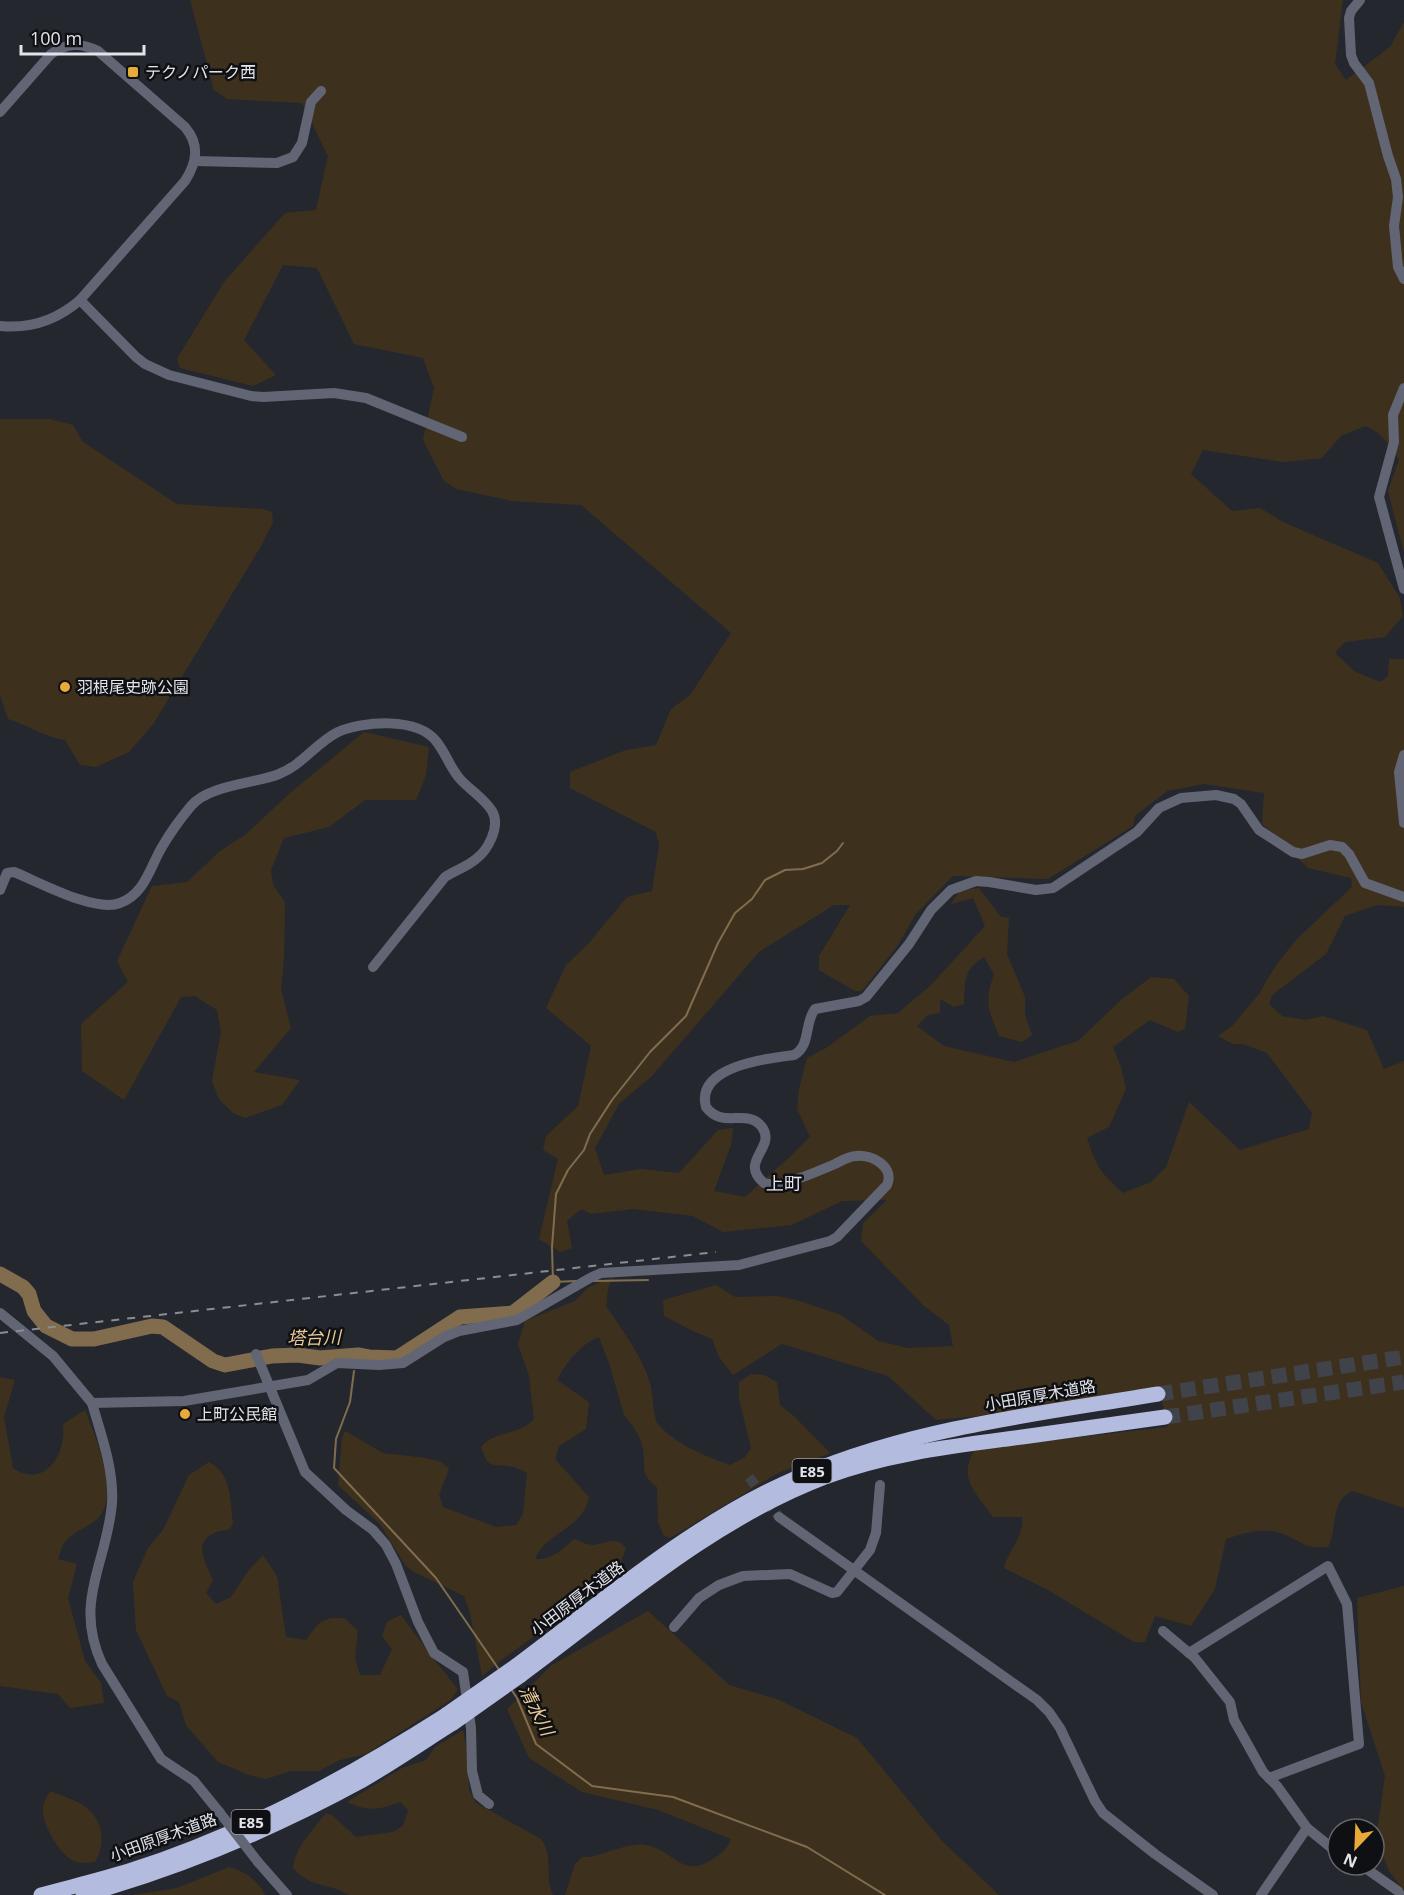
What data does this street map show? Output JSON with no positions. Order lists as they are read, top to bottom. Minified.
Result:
{"streets":{"highway":["小田原厚木道路","E85"]},"districts":["上町"],"water":["塔台川","清水川"],"places":{"transit":["テクノパーク西"],"other":["羽根尾史跡公園","上町公民館"]},"scale_bar":"100 m","north":"bottom left"}
